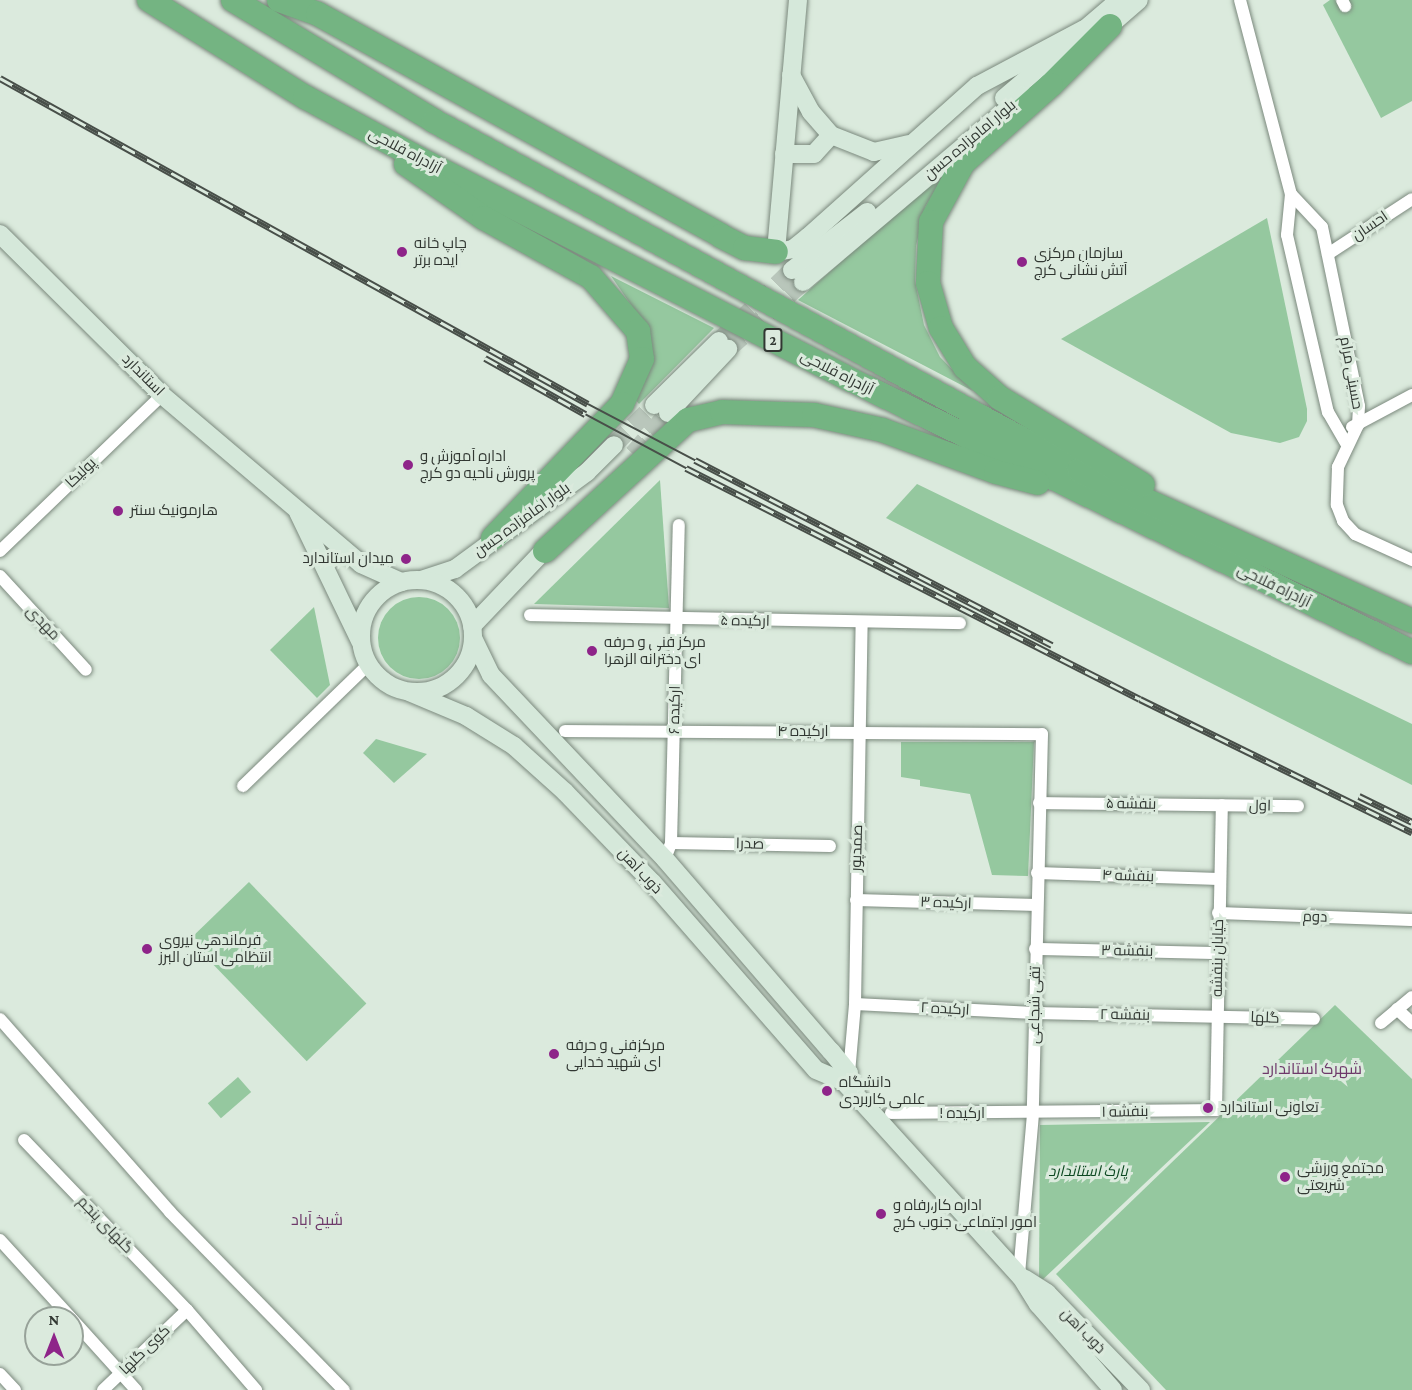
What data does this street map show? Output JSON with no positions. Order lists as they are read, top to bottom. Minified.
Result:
{"streets":{"highway":["آزادراه فلاحی","2"],"main road":["بلوار امامزاده حسن","استاندارد","ذوب آهن"],"street":["احسان","حسینی مرام","پولیکا","ارکیده ۵","مهدی","ارکیده ۶","ارکیده ۴","بنفشه ۵","اول","صدرا","صمدپور","بنفشه ۴","ارکیده ۳","دوم","بنفشه ۳","خیابان بنفشه","تقی شجاعی","ارکیده ۲","بنفشه ۲","گلها","بنفشه ۱","ارکیده ۱","گلهای پنجم","کوی گلها"]},"crossings":[["بلوار امامزاده حسن","استاندارد"],["بلوار امامزاده حسن","ذوب آهن"],["احسان","حسینی مرام"],["استاندارد","پولیکا"],["استاندارد","ذوب آهن"],["ارکیده ۵","ارکیده ۶"],["ارکیده ۵","صمدپور"],["ارکیده ۶","ارکیده ۴"],["ارکیده ۶","صدرا"],["ارکیده ۶","ذوب آهن"],["ارکیده ۴","صمدپور"],["ارکیده ۴","تقی شجاعی"],["بنفشه ۵","اول"],["بنفشه ۵","خیابان بنفشه"],["بنفشه ۵","تقی شجاعی"],["اول","خیابان بنفشه"],["صدرا","ذوب آهن"],["صمدپور","ذوب آهن"],["صمدپور","ارکیده ۳"],["صمدپور","ارکیده ۲"],["ذوب آهن","تقی شجاعی"],["بنفشه ۴","خیابان بنفشه"],["بنفشه ۴","تقی شجاعی"],["ارکیده ۳","تقی شجاعی"],["دوم","خیابان بنفشه"],["بنفشه ۳","خیابان بنفشه"],["بنفشه ۳","تقی شجاعی"],["خیابان بنفشه","بنفشه ۲"],["خیابان بنفشه","گلها"],["خیابان بنفشه","بنفشه ۱"],["تقی شجاعی","ارکیده ۲"],["تقی شجاعی","بنفشه ۲"],["تقی شجاعی","بنفشه ۱"],["تقی شجاعی","ارکیده ۱"],["ارکیده ۲","بنفشه ۲"],["بنفشه ۲","گلها"],["بنفشه ۱","ارکیده ۱"],["گلهای پنجم","کوی گلها"]],"districts":["شهرک استاندارد","شیخ آباد"],"parks":["پارک استاندارد"],"places":["چاپ خانه ایده برتر","سازمان مرکزی آتش نشانی کرج","اداره آموزش و پرورش ناحیه دو کرج","هارمونیک سنتر","میدان استاندارد","مرکز فنی و حرفه ای دخترانه الزهرا","فرماندهی نیروی انتظامی استان البرز","مرکزفنی و حرفه ای شهید خدایی","دانشگاه علمی کاربردی","تعاونی استاندارد","مجتمع ورزشی شریعتی","اداره کار،رفاه و امور اجتماعی جنوب کرج"],"north":"top"}
